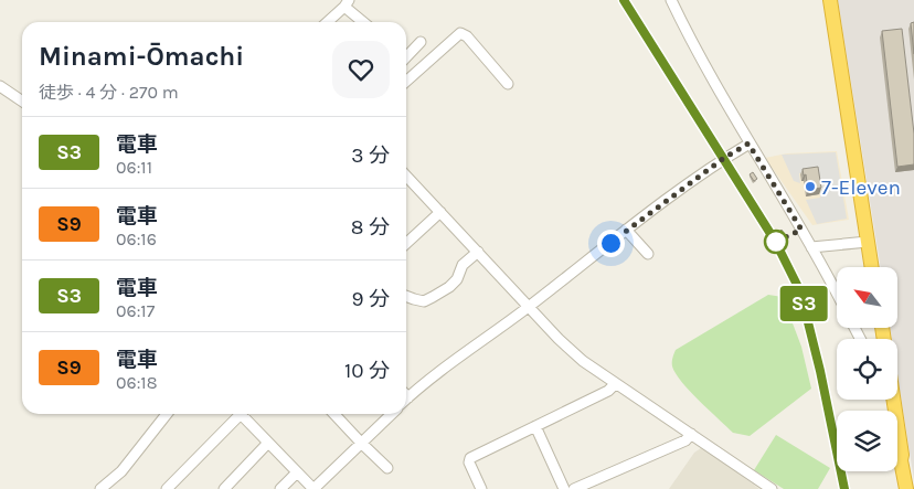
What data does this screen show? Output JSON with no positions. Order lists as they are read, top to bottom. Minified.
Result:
{"places":["7-Eleven"],"north":"top left","page":{"on_map":"S3","heading":["Minami-Ōmachi","徒歩 · 4 分 · 270 m"],"list":[{"mark":"S3","name":"電車","note":"06:11","value":"3 分"},{"mark":"S9","name":"電車","note":"06:16","value":"8 分"},{"mark":"S3","name":"電車","note":"06:17","value":"9 分"},{"mark":"S9","name":"電車","note":"06:18","value":"10 分"}]}}
